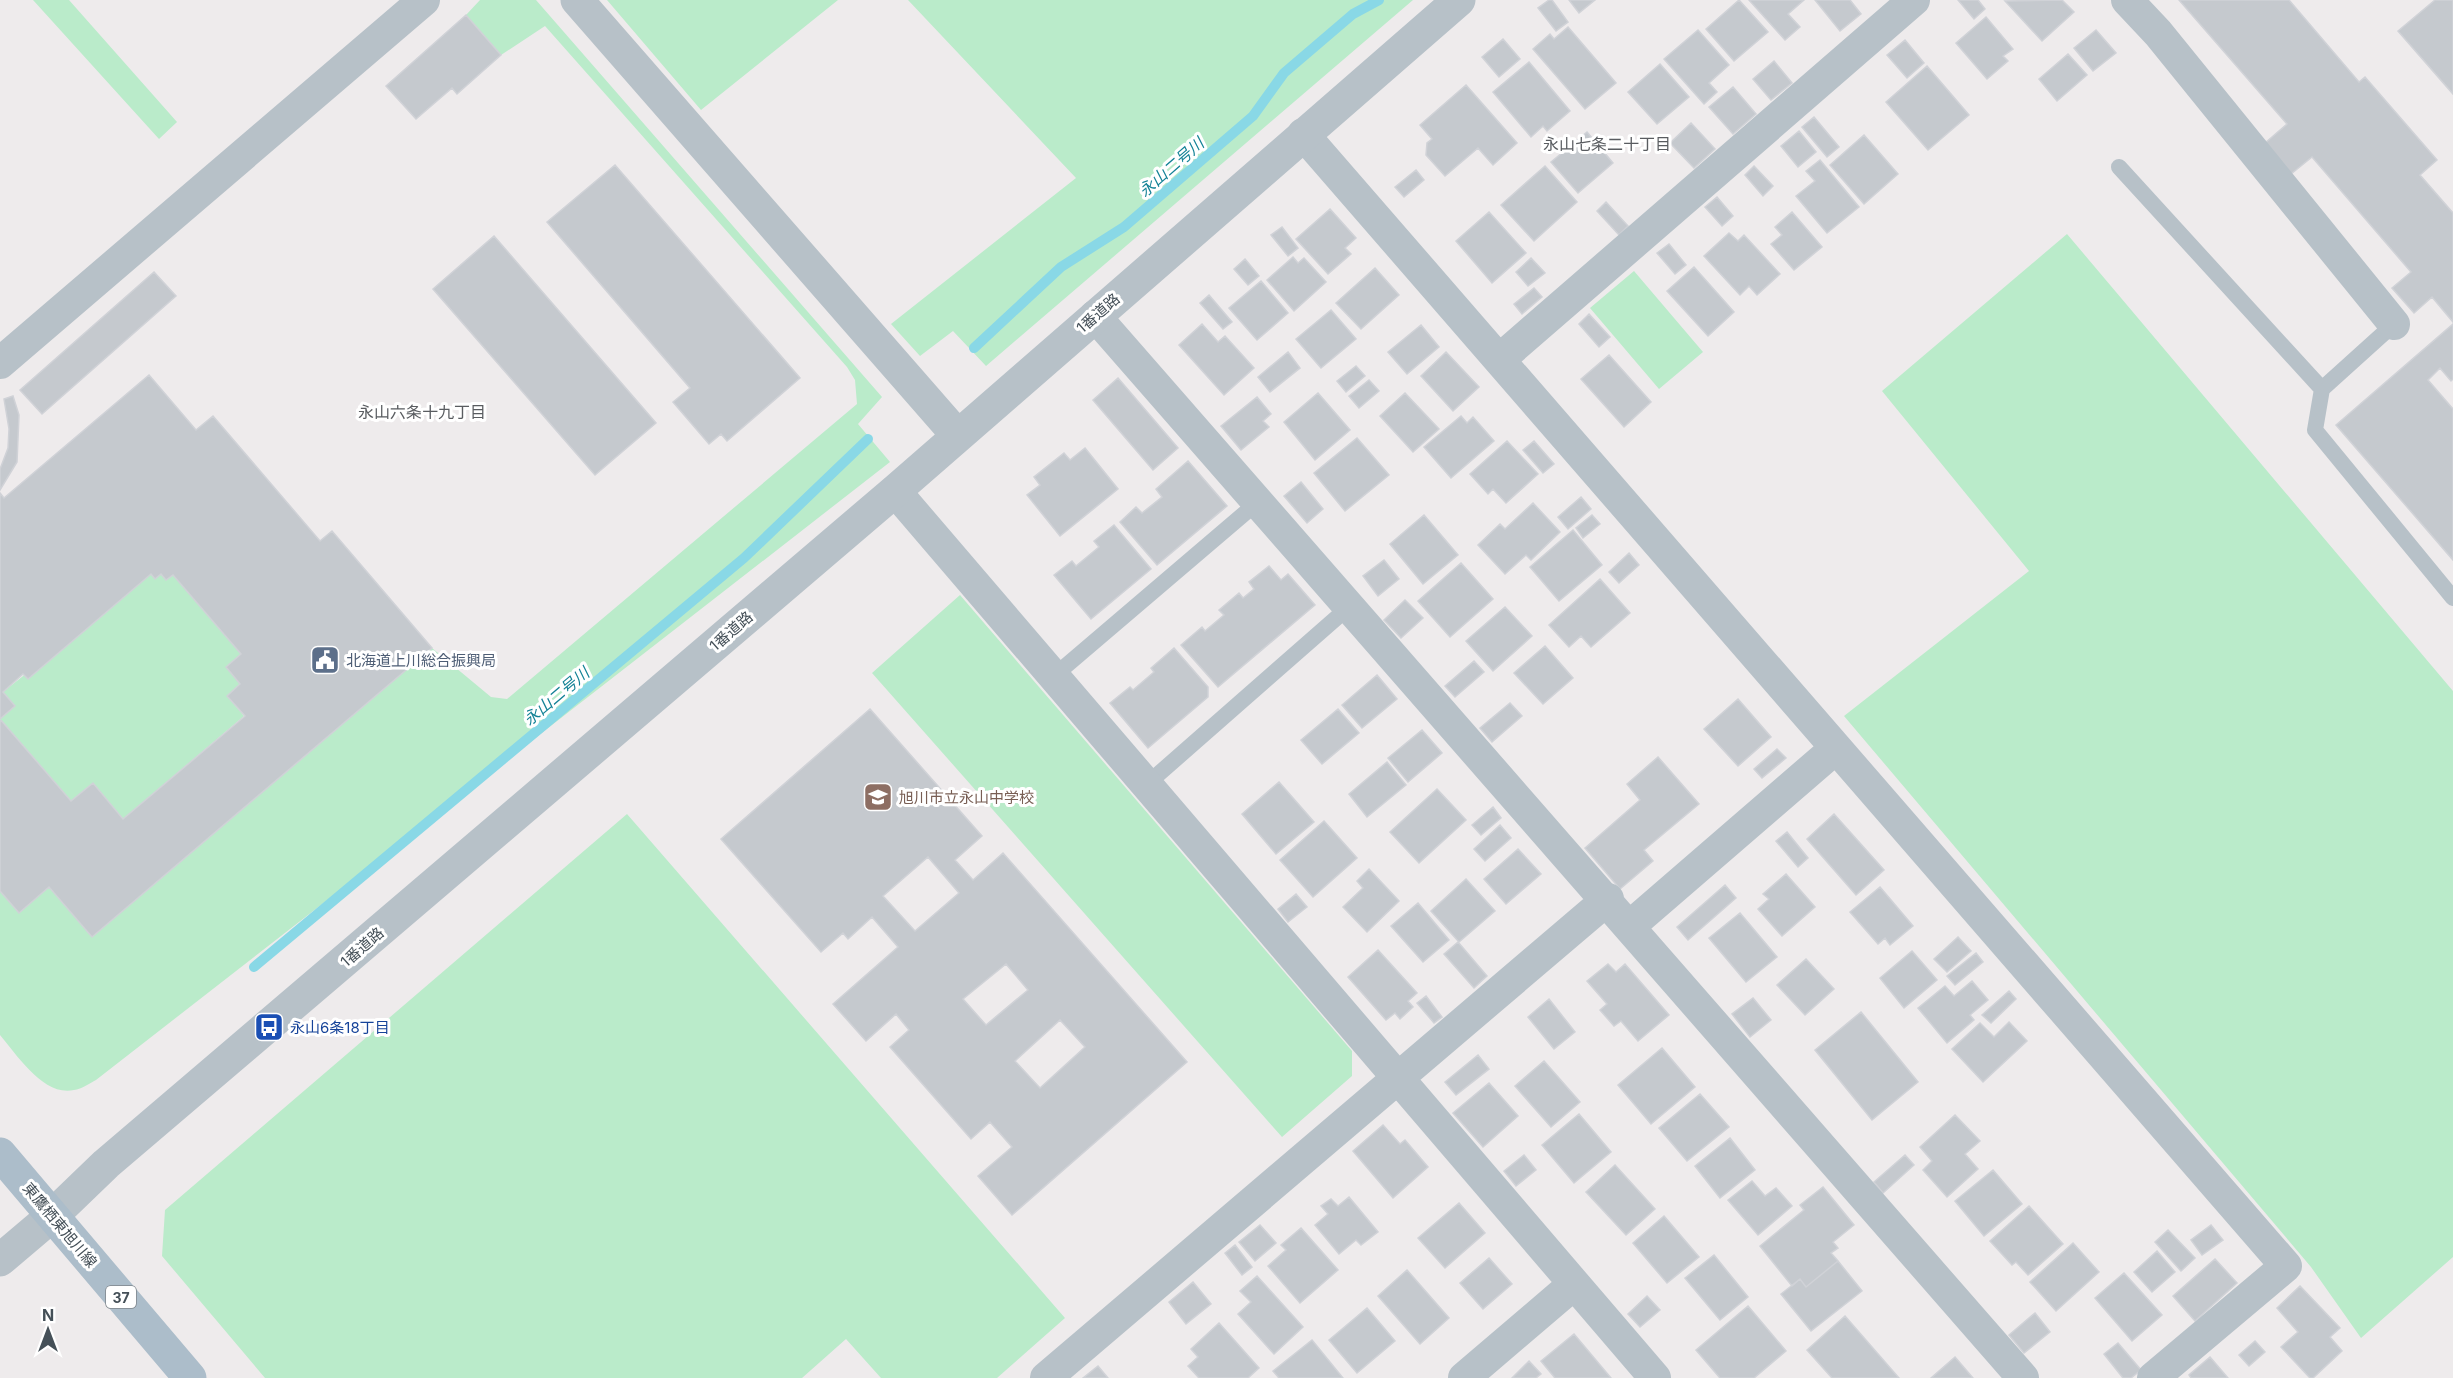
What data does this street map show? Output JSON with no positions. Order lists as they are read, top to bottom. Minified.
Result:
{"streets":{"main road":["東鷹栖東旭川線","37"],"street":["1番道路"]},"crossings":[["1番道路","東鷹栖東旭川線"]],"districts":["永山七条二十丁目","永山六条十九丁目"],"water":["永山二号川"],"places":{"public building":["北海道上川総合振興局"],"school or university":["旭川市立永山中学校"],"bus stop":["永山6条18丁目"]},"north":"top"}
